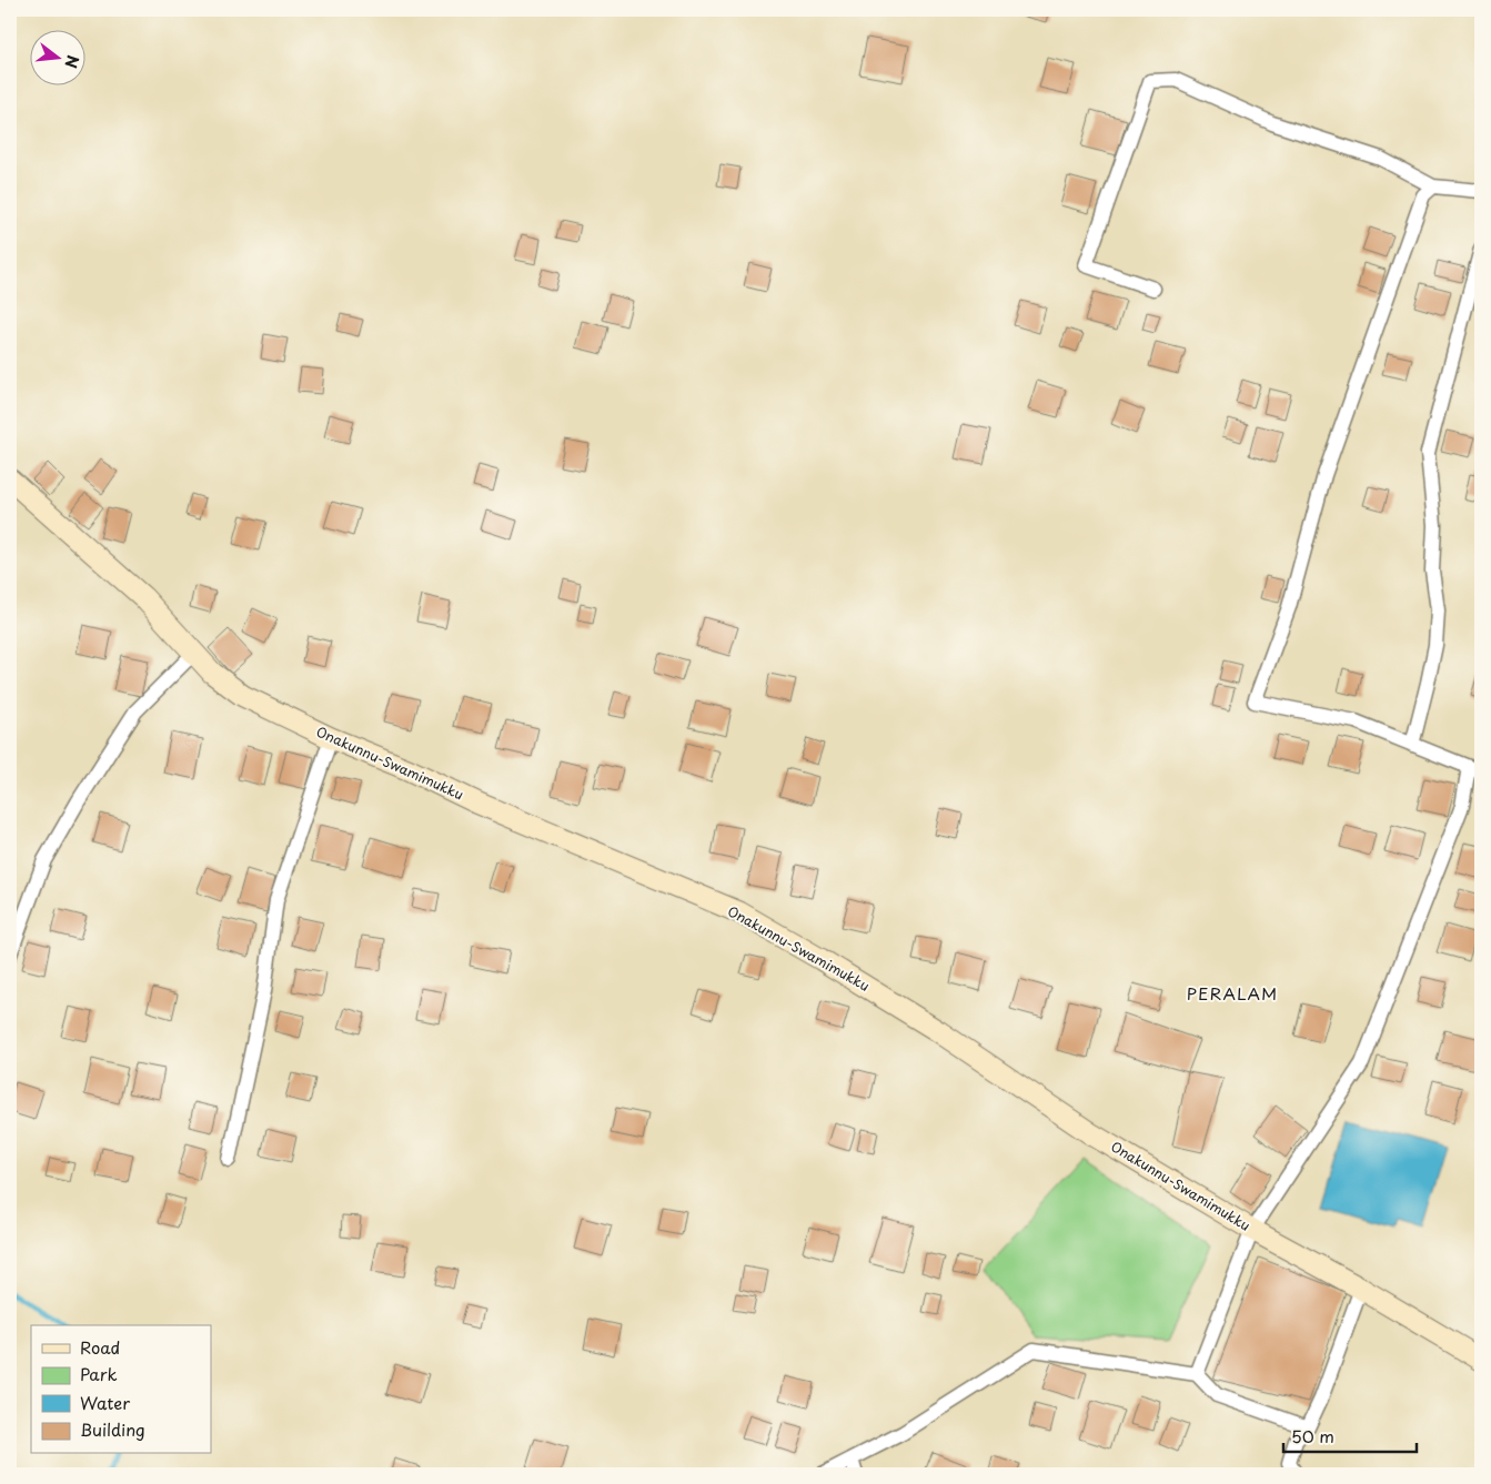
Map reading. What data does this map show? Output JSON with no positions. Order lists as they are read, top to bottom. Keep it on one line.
{"streets":{"street":["Onakunnu-Swamimukku"]},"districts":["PERALAM"],"legend":["Road","Park","Water","Building"],"scale_bar":"50 m","north":"right"}
